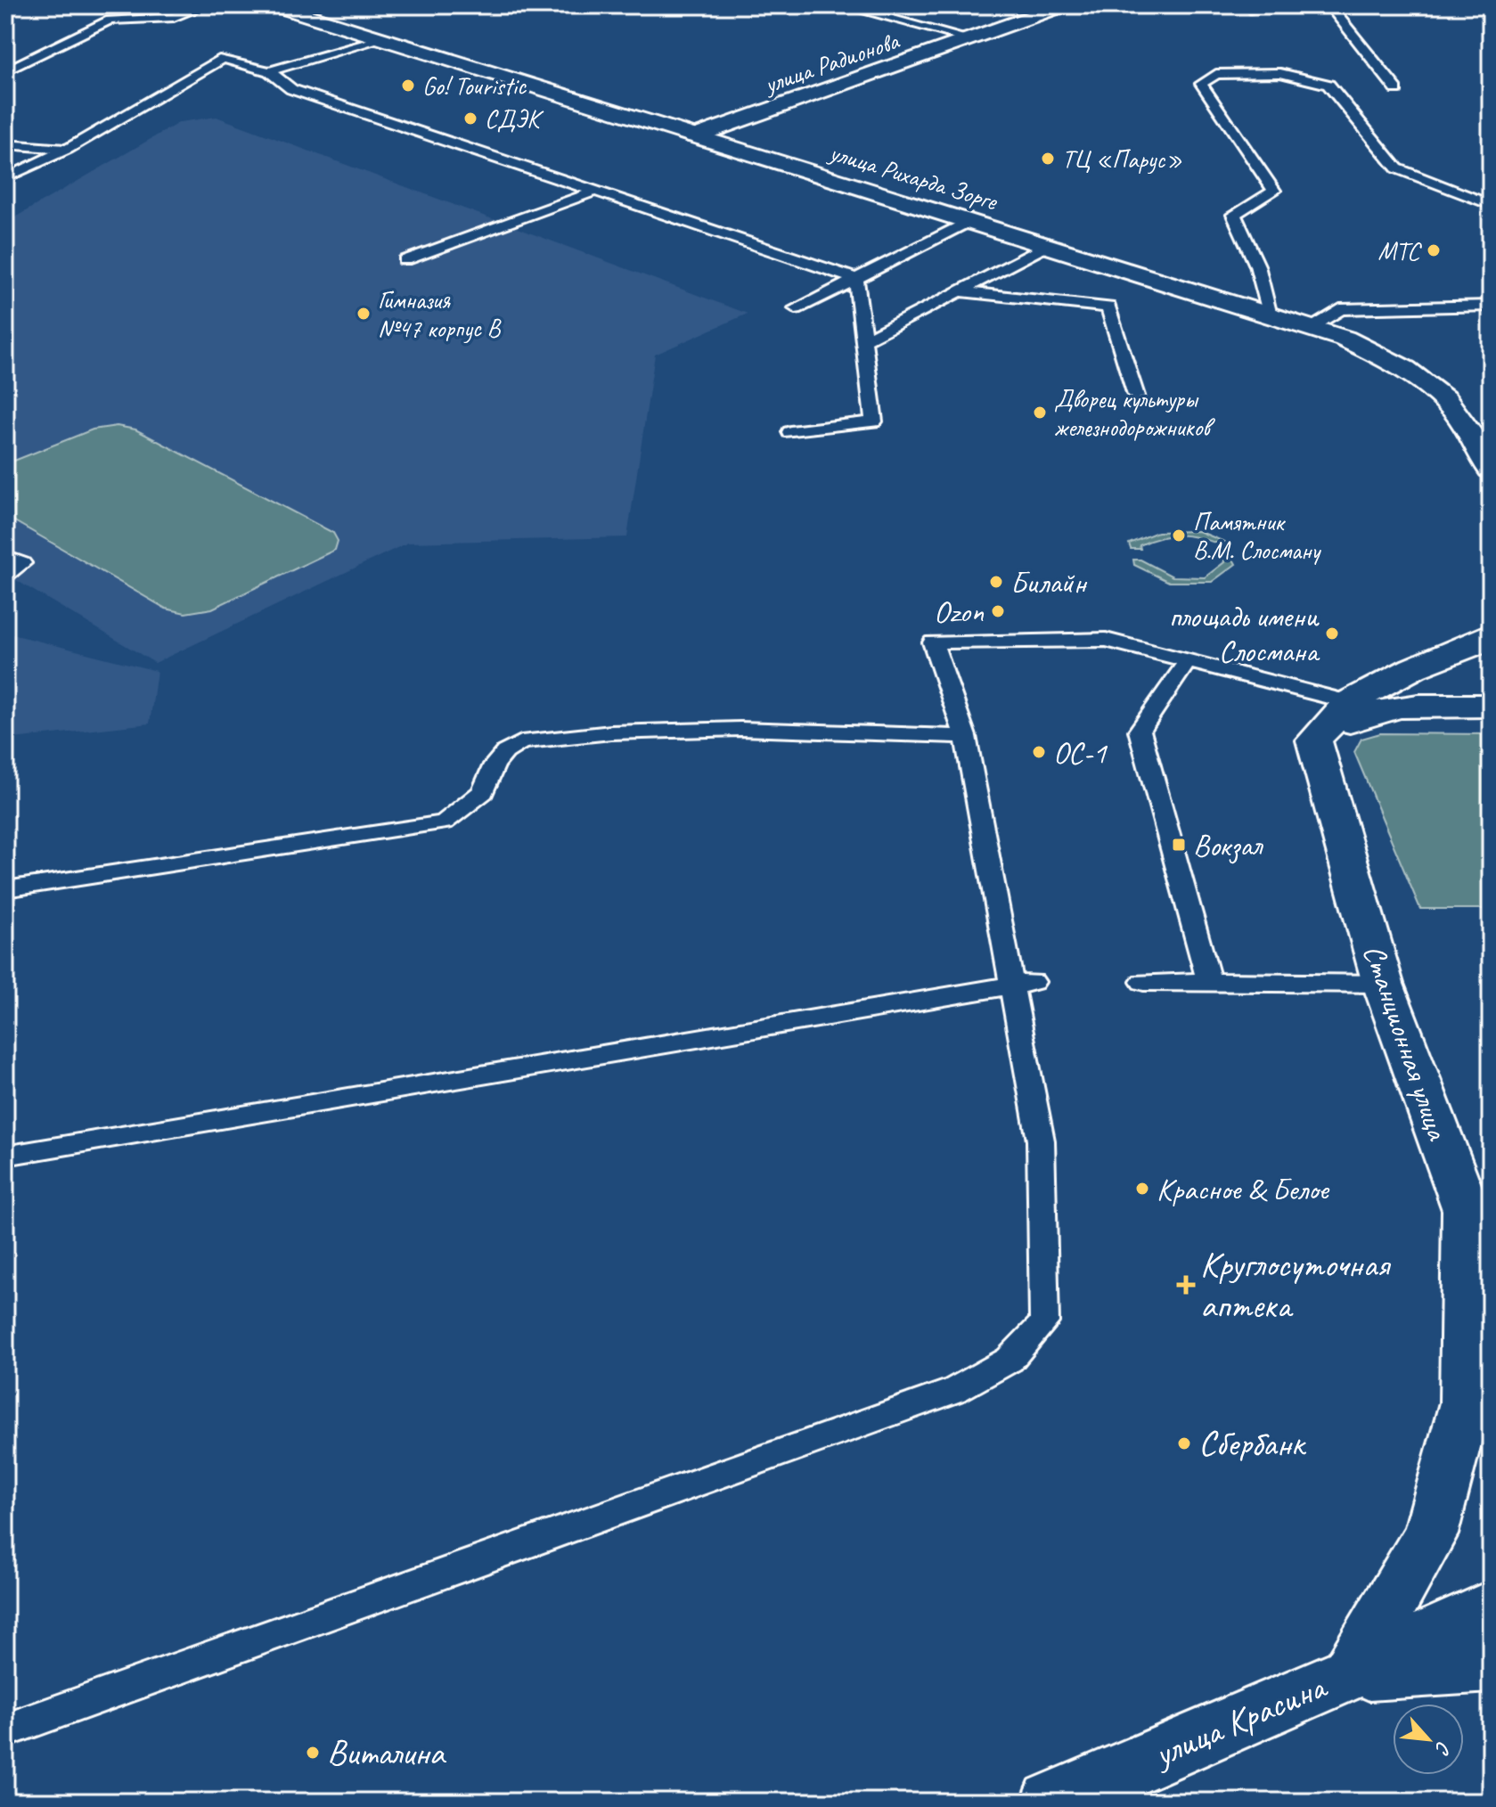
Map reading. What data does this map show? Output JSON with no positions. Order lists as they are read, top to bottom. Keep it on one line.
{"streets":{"main road":["улица Радионова","улица Рихарда Зорге","Станционная улица","улица Красина"]},"crossings":[["улица Радионова","улица Рихарда Зорге"]],"places":{"other":["Go! Touristic","СДЭК","ТЦ «Парус»","МТС","Гимназия №47 корпус В","Дворец культуры железнодорожников","Памятник В.М. Слосману","Билайн","Ozon","площадь имени Слосмана","ОС-1","Красное & Белое","Сбербанк","Виталина"],"transit":["Вокзал"],"health":["Круглосуточная аптека"]},"north":"bottom right"}
